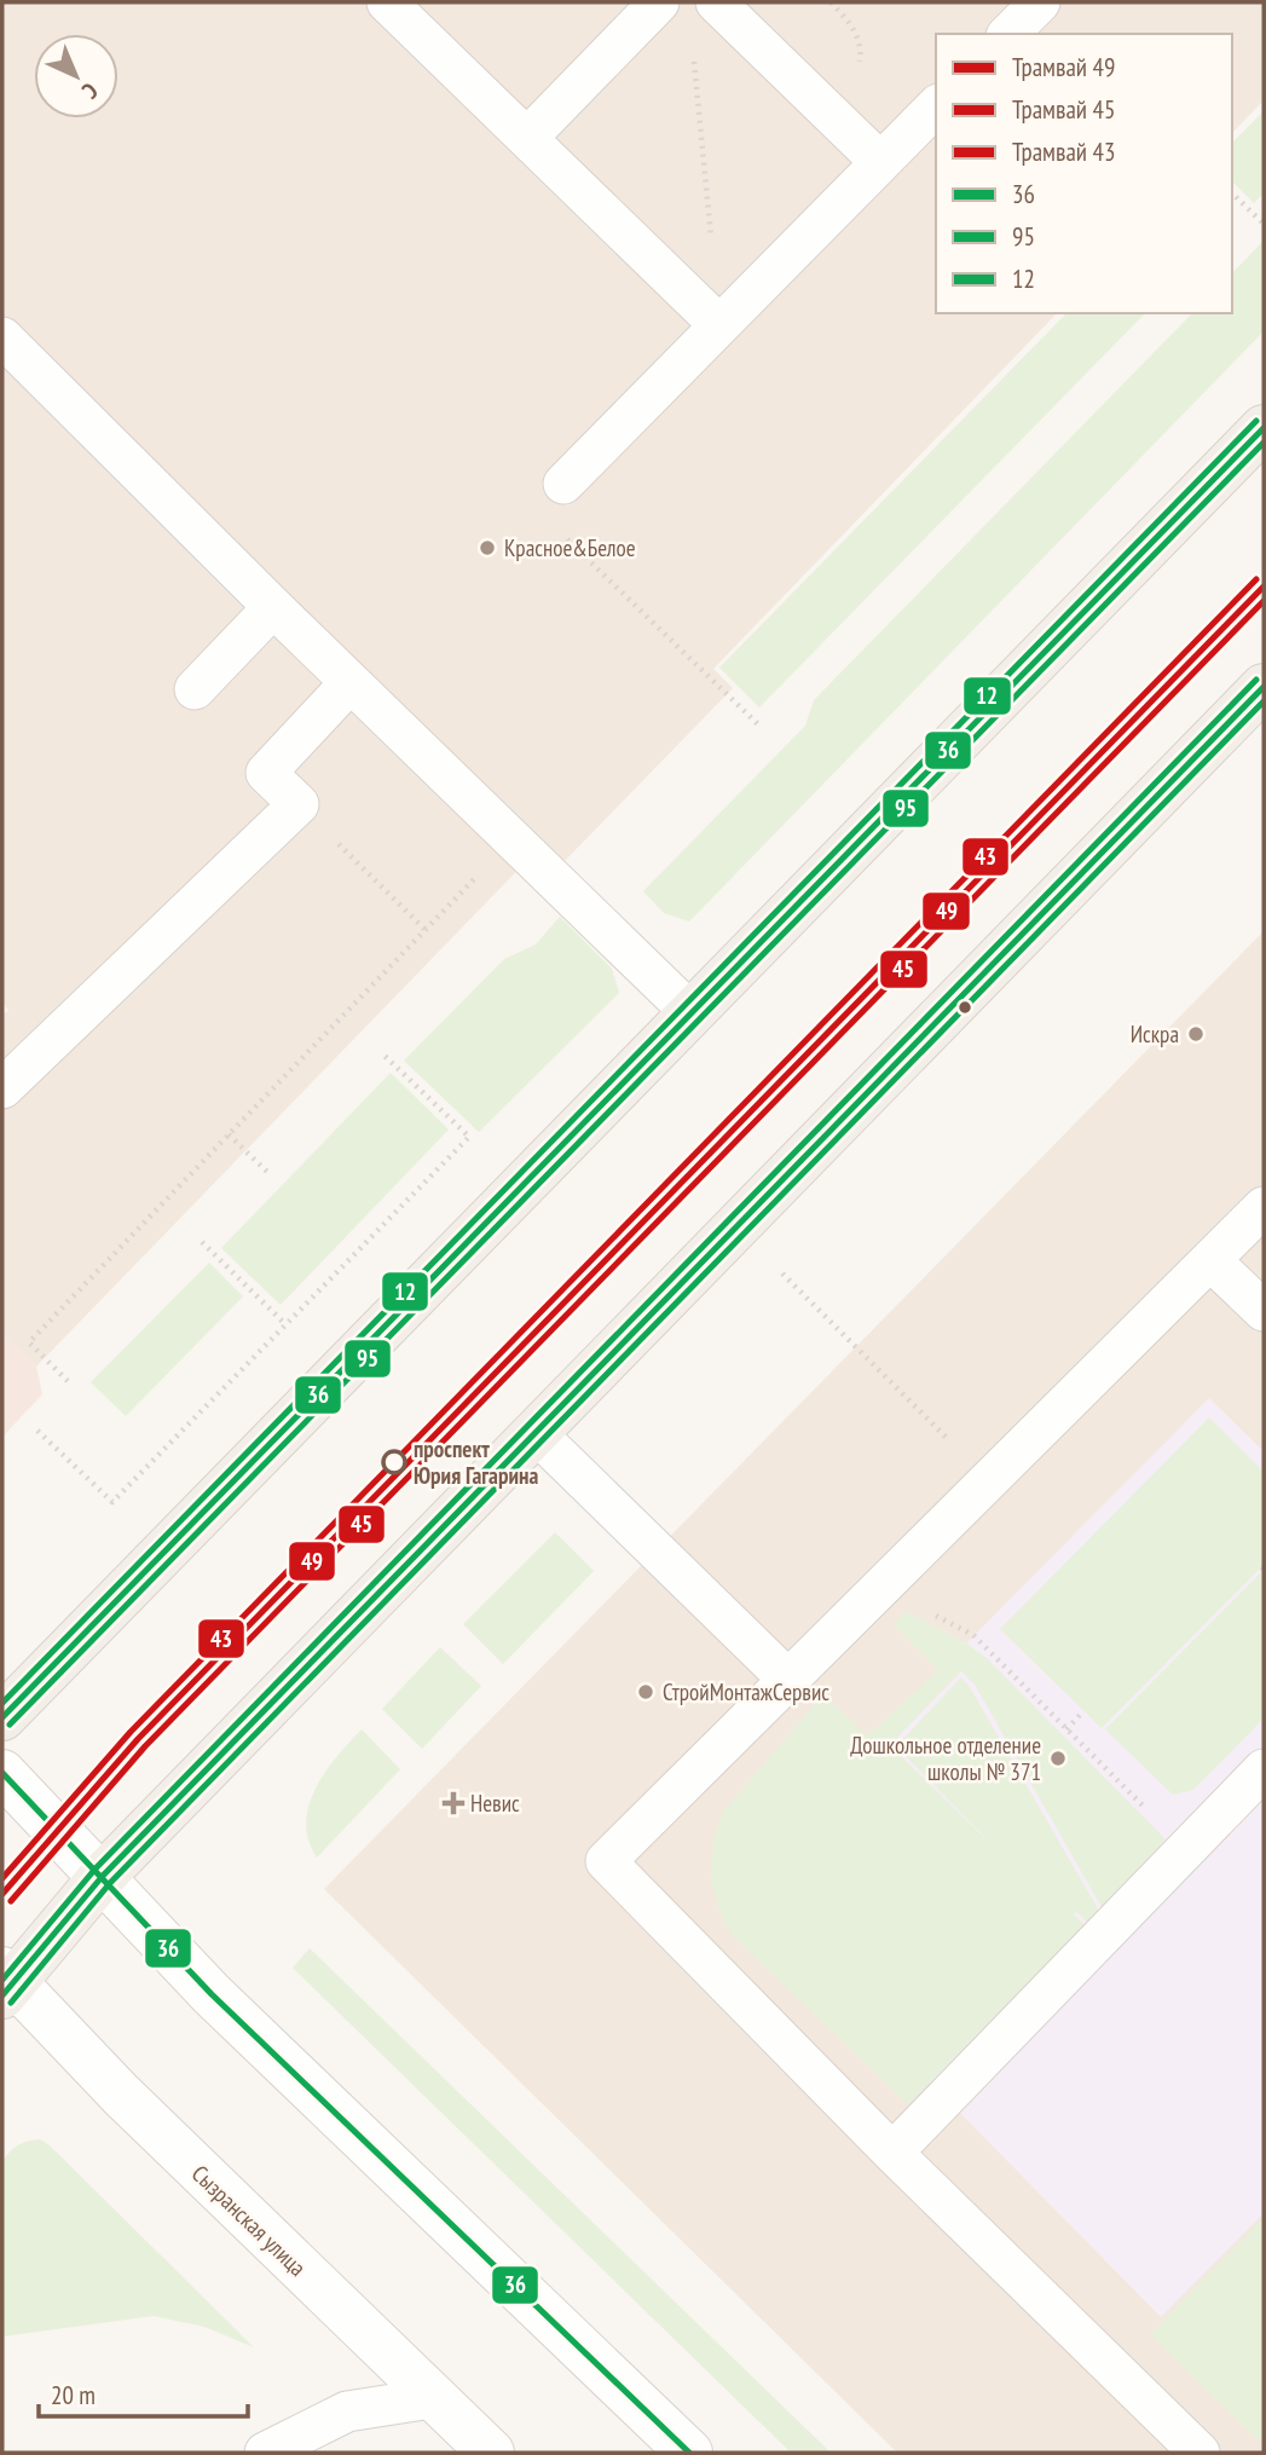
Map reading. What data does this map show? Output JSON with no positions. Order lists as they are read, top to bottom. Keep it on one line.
{"streets":{"street":["Сызранская улица"]},"places":{"other":["Красное&Белое","Искра","проспект Юрия Гагарина","СтройМонтажСервис","Дошкольное отделение школы № 371"],"health":["Невис"]},"lines":["transit line 12","transit line 36","transit line 95","tram line 43","tram line 49","tram line 45"],"legend":["Трамвай 49","Трамвай 45","Трамвай 43","36","95","12"],"scale_bar":"20 m","north":"bottom right"}
